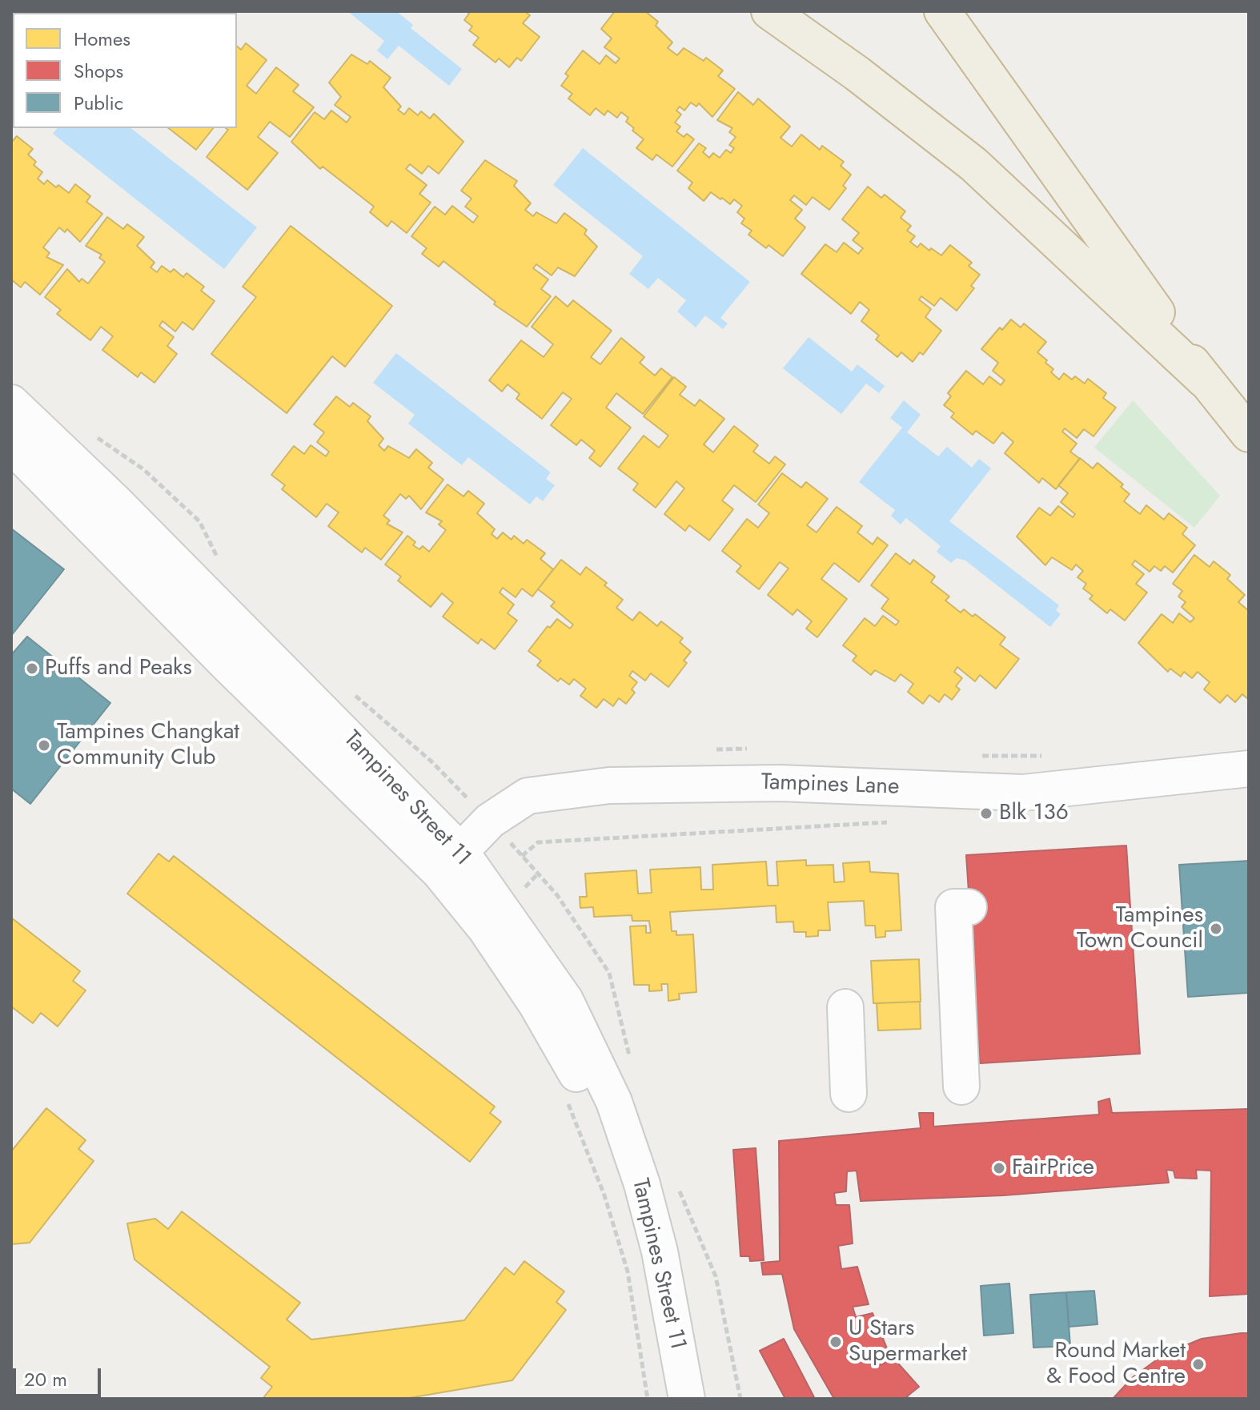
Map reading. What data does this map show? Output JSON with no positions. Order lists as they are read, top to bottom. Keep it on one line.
{"streets":{"street":["Tampines Lane","Tampines Street 11"]},"crossings":[["Tampines Lane","Tampines Street 11"]],"places":["Puffs and Peaks","Tampines Changkat Community Club","Blk 136","Tampines Town Council","FairPrice","U Stars Supermarket","Round Market & Food Centre"],"legend":["Homes","Shops","Public"],"scale_bar":"20 m"}
